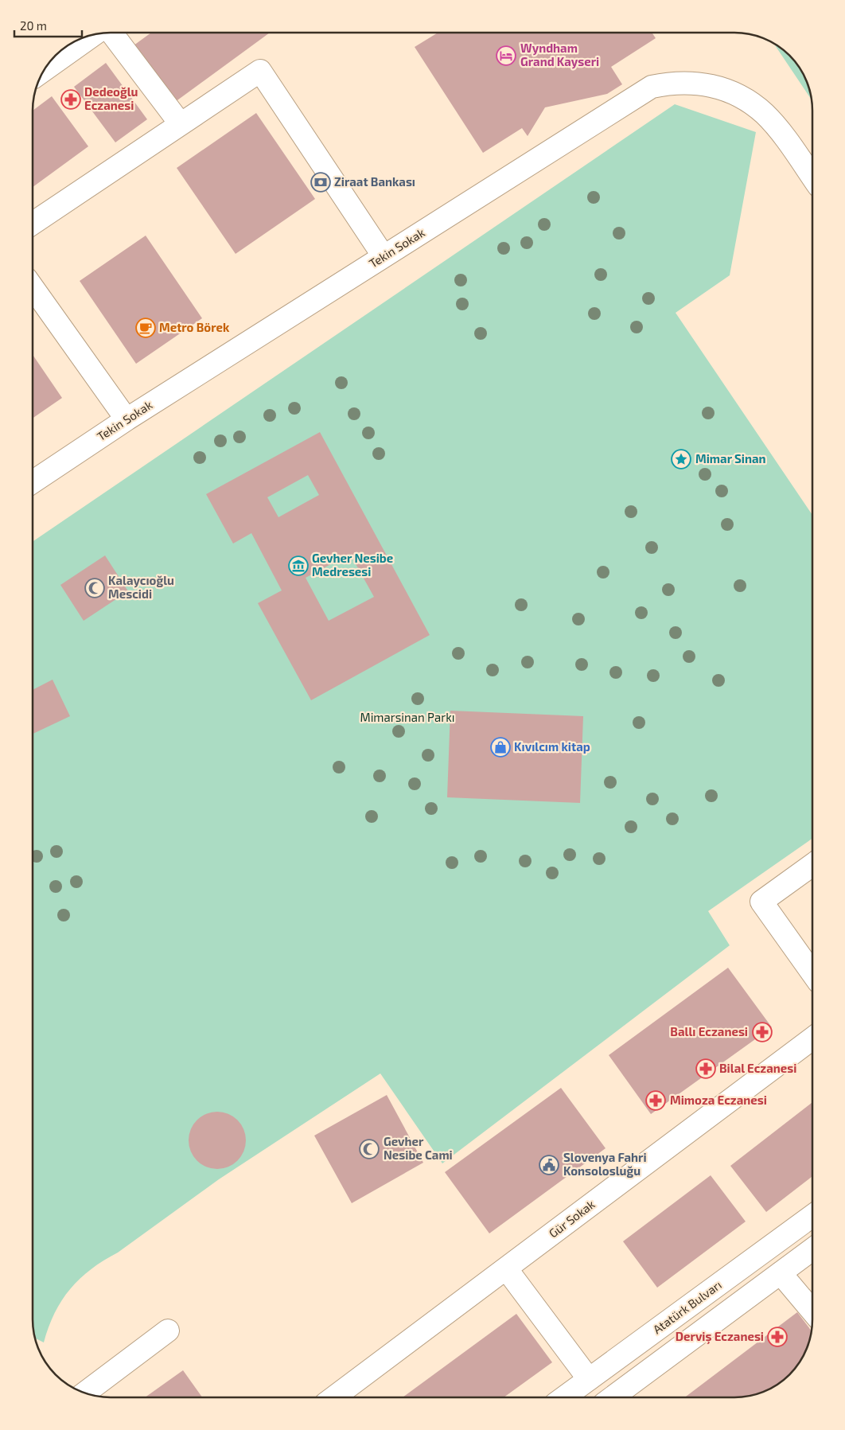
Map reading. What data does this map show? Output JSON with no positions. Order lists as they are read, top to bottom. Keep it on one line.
{"streets":{"street":["Tekin Sokak","Gür Sokak","Atatürk Bulvarı"]},"parks":["Mimarsinan Parkı"],"places":{"hotel":["Wyndham Grand Kayseri"],"pharmacy":["Dedeoğlu Eczanesi","Ballı Eczanesi","Bilal Eczanesi","Mimoza Eczanesi","Derviş Eczanesi"],"bank":["Ziraat Bankası"],"cafe":["Metro Börek"],"place":["Mimar Sinan"],"museum":["Gevher Nesibe Medresesi"],"mosque":["Kalaycıoğlu Mescidi","Gevher Nesibe Cami"],"shop":["Kıvılcım kitap"],"public building":["Slovenya Fahri Konsolosluğu"]},"scale_bar":"20 m"}
